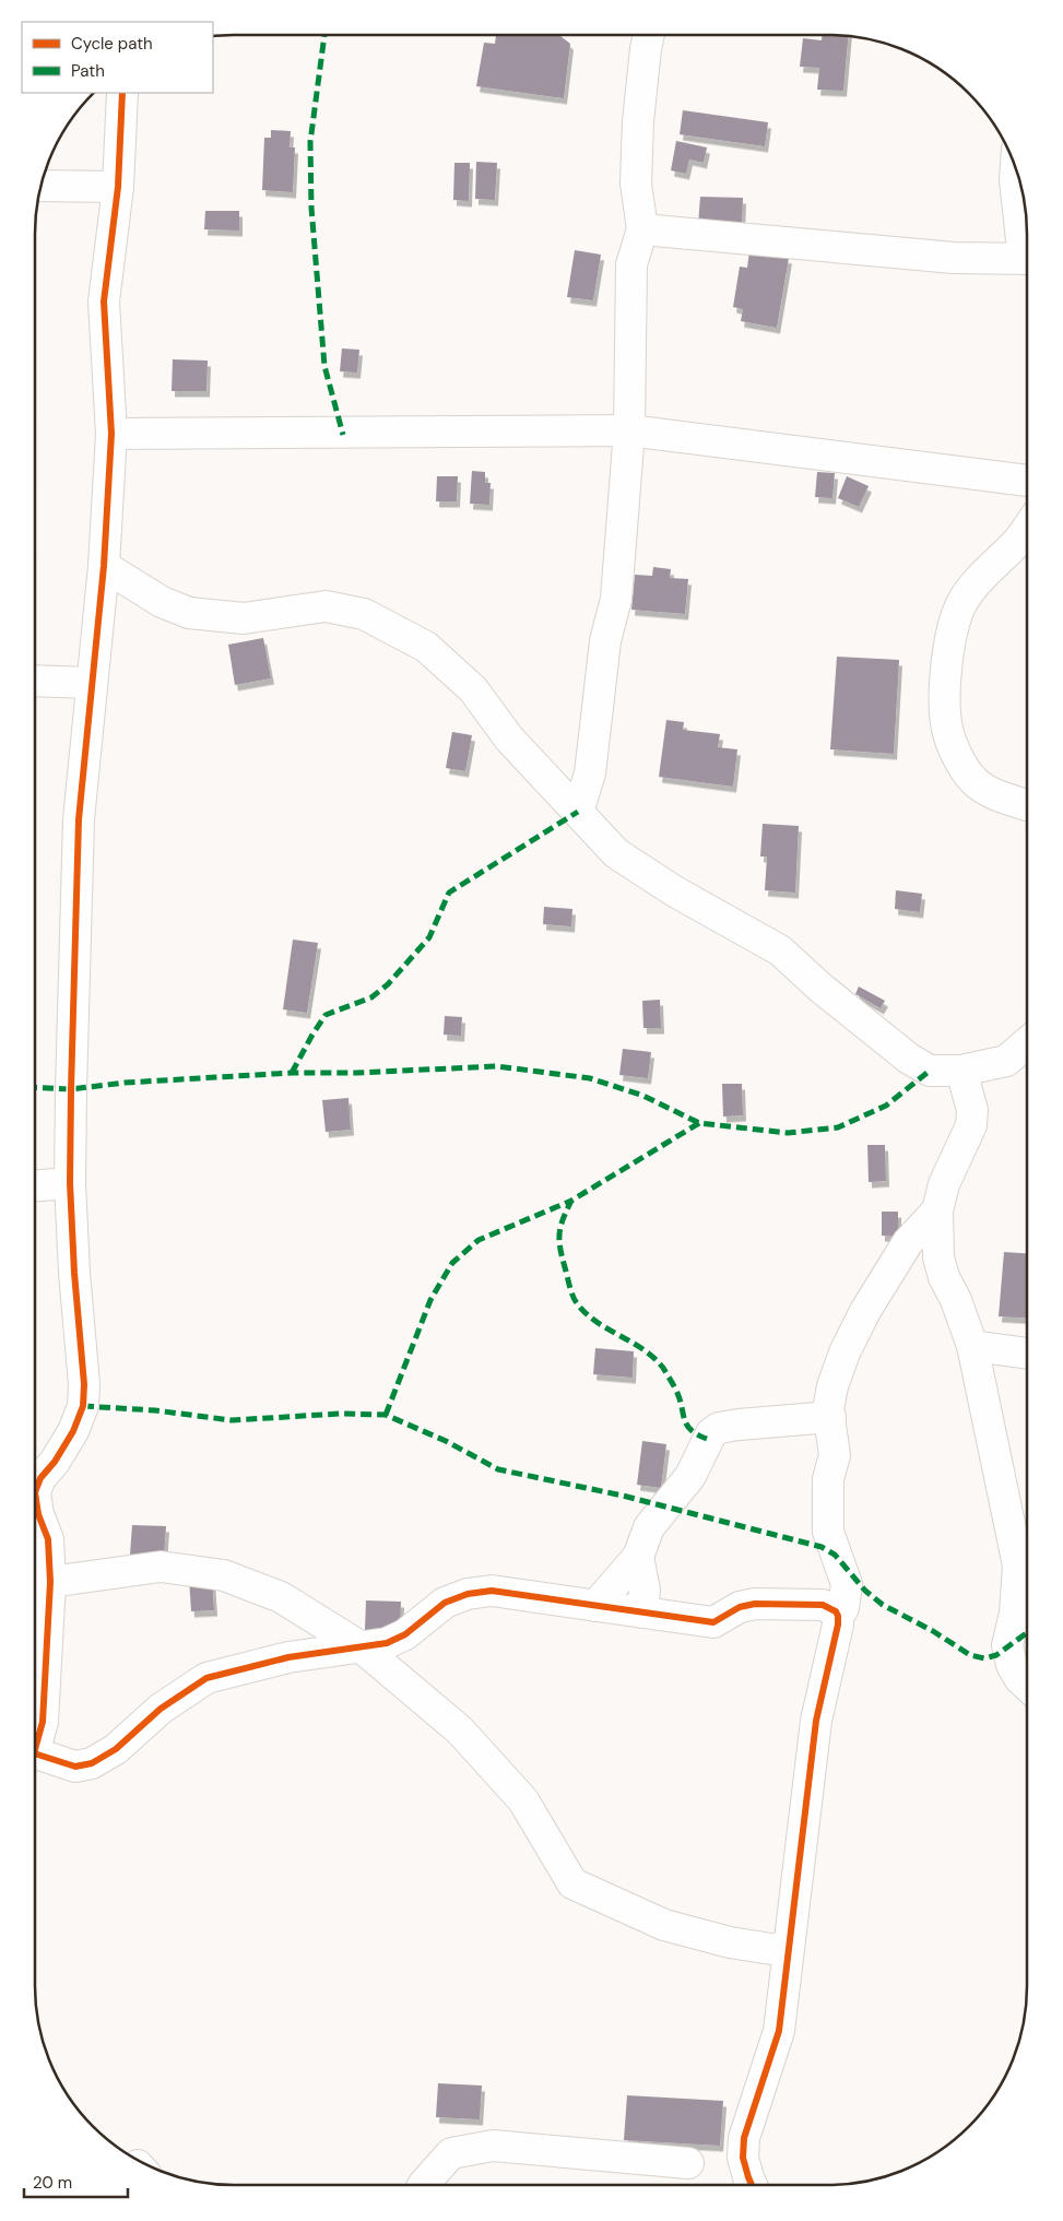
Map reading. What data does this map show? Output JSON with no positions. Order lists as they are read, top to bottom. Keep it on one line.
{"legend":["Cycle path","Path"],"scale_bar":"20 m"}
